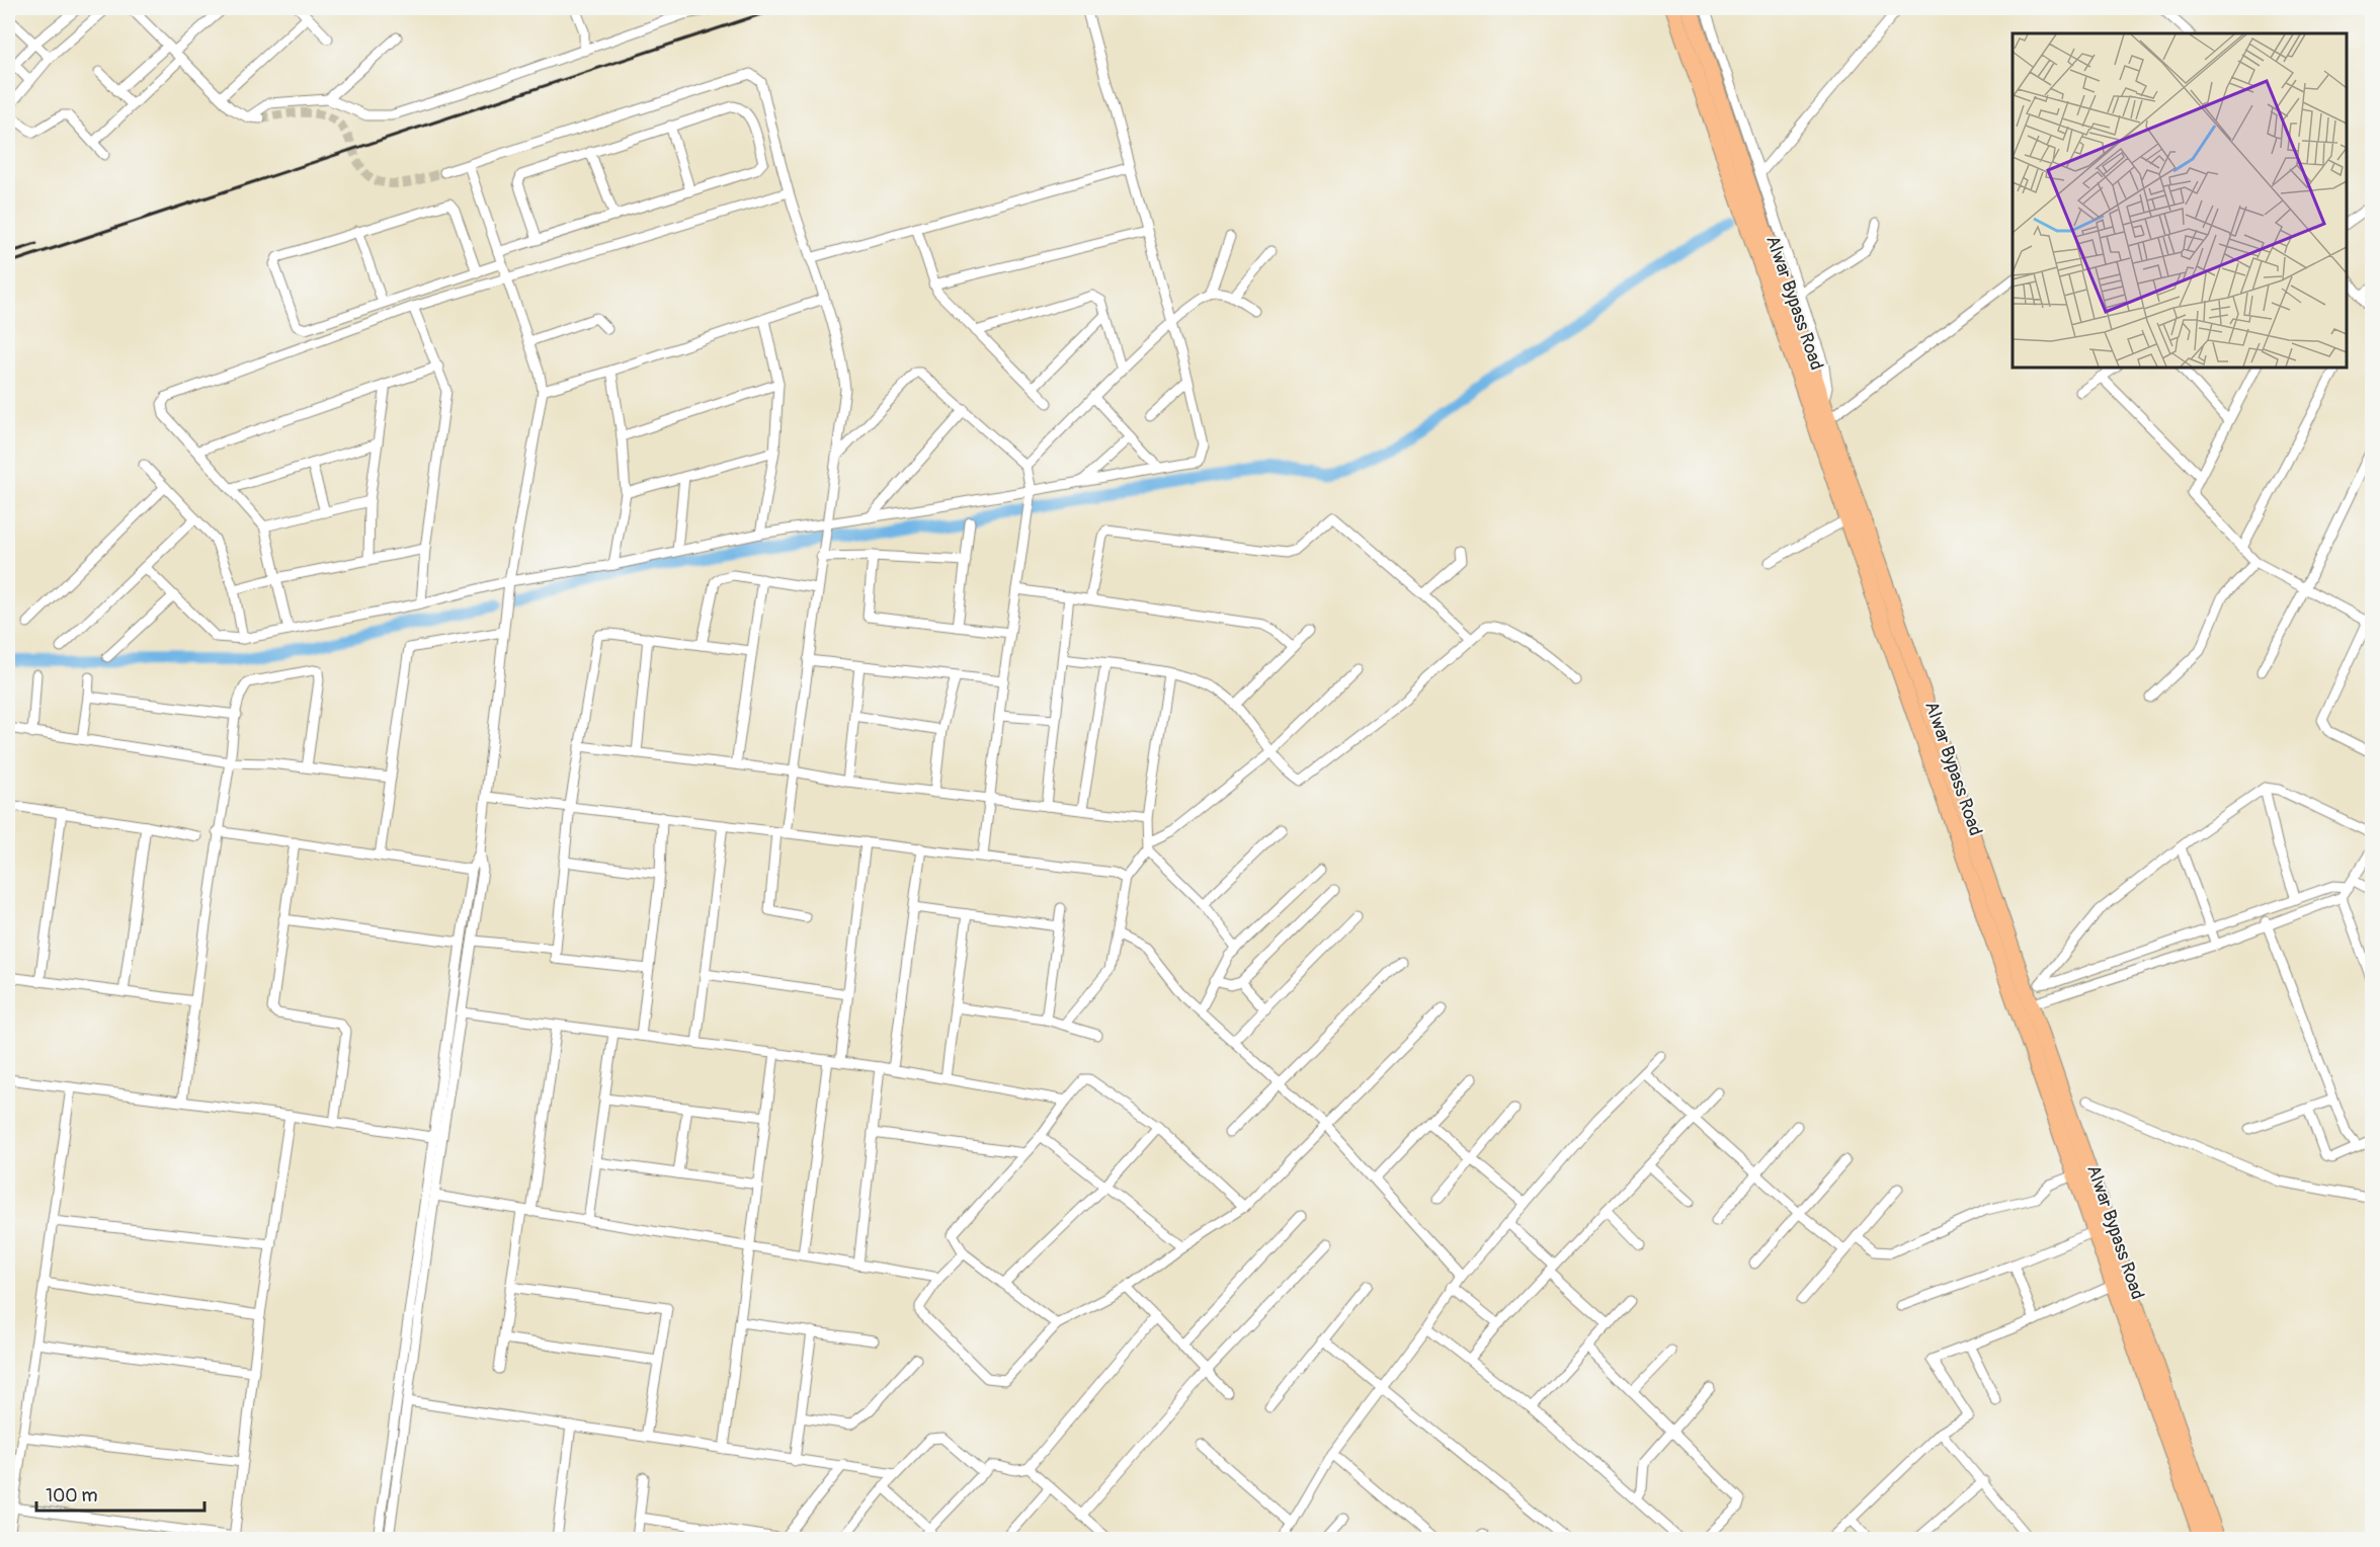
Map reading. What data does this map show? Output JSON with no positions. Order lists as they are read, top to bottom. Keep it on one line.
{"streets":{"main road":["Alwar Bypass Road"]},"scale_bar":"100 m"}
